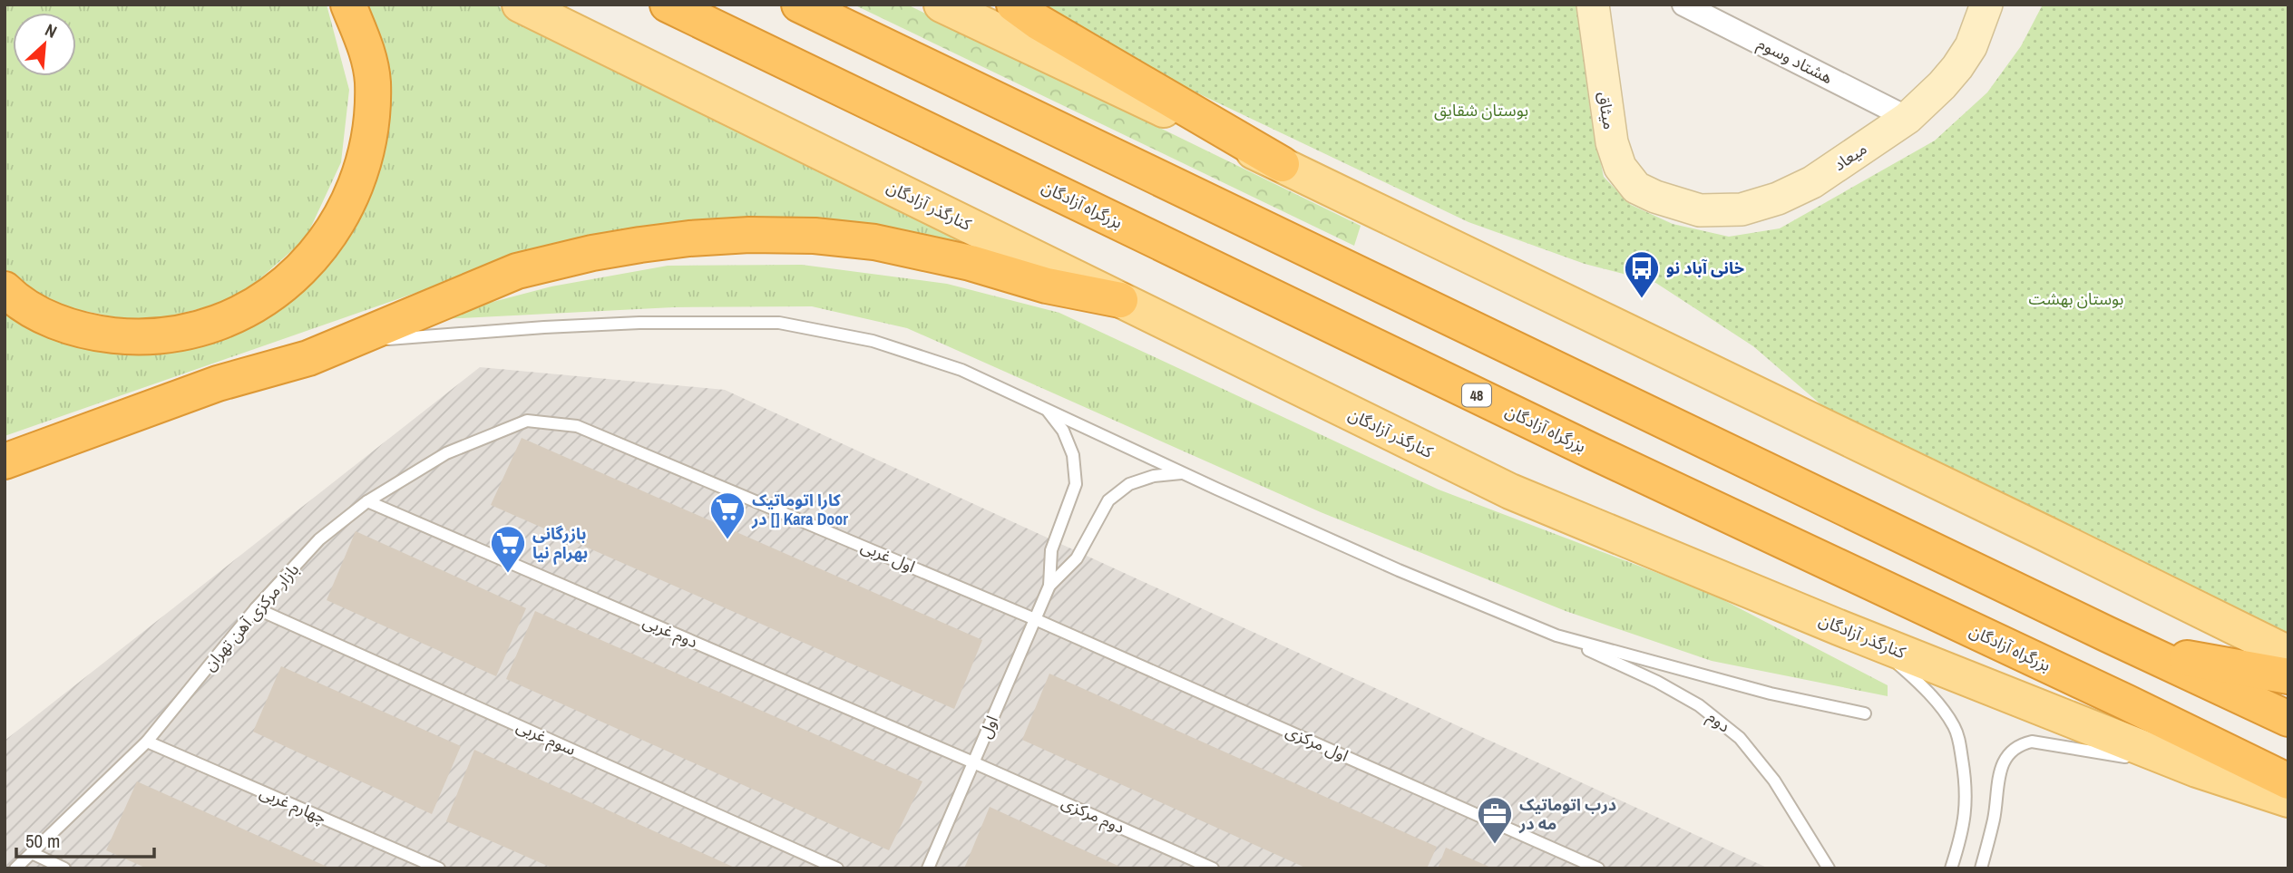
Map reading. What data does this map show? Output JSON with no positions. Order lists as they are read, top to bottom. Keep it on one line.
{"streets":{"highway":["بزرگراه آزادگان","48"],"main road":["کنارگذر آزادگان"],"street":["هشتاد وسوم","میثاق","میعاد"],"lane":["اول غربی","بازار مرکزی آهن تهران","دوم غربی","دوم","اول","سوم غربی","اول مرکزی","چهارم غربی","دوم مرکزی"]},"crossings":[["هشتاد وسوم","میعاد"],["میثاق","میعاد"],["اول غربی","بازار مرکزی آهن تهران"],["اول غربی","اول"],["اول غربی","اول مرکزی"],["بازار مرکزی آهن تهران","دوم غربی"],["بازار مرکزی آهن تهران","سوم غربی"],["بازار مرکزی آهن تهران","چهارم غربی"],["دوم غربی","اول"],["دوم غربی","دوم مرکزی"],["اول","اول مرکزی"],["اول","دوم مرکزی"]],"parks":["بوستان شقایق","بوستان بهشت"],"places":{"bus stop":["خانی آباد نو"],"supermarket":["کارا اتوماتیک در [] Kara Door","بازرگانی بهرام نیا"],"office":["درب اتوماتیک مه در"]},"scale_bar":"50 m","north":"top right"}
